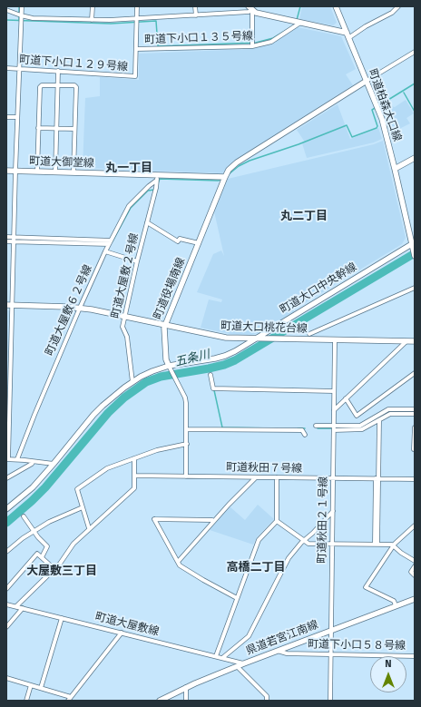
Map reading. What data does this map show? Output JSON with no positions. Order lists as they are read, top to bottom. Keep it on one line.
{"streets":{"street":["町道下小口１３５号線","町道下小口１２９号線","町道柏森大口線","町道大御堂線","町道大屋敷２号線","町道役場南線","町道大口中央幹線","町道大屋敷６２号線","町道大口桃花台線","町道秋田７号線","町道秋田２１号線","町道大屋敷線","県道若宮江南線","町道下小口５８号線"]},"crossings":[["町道下小口１３５号線","町道下小口１２９号線"],["町道柏森大口線","町道役場南線"],["町道柏森大口線","町道大口中央幹線"],["町道大御堂線","町道大屋敷２号線"],["町道大御堂線","町道役場南線"],["町道大御堂線","町道大屋敷６２号線"],["町道大屋敷２号線","町道大屋敷６２号線"],["町道大屋敷２号線","町道大口桃花台線"],["町道役場南線","町道大口中央幹線"],["町道役場南線","町道大口桃花台線"],["町道大口中央幹線","町道大口桃花台線"],["町道大屋敷６２号線","町道大口桃花台線"],["町道大口桃花台線","町道秋田２１号線"],["町道秋田７号線","町道秋田２１号線"],["町道秋田２１号線","県道若宮江南線"],["町道秋田２１号線","町道下小口５８号線"],["町道大屋敷線","県道若宮江南線"],["県道若宮江南線","町道下小口５８号線"]],"districts":["丸一丁目","丸二丁目","高橋二丁目","大屋敷三丁目"],"water":["五条川"],"north":"top"}
